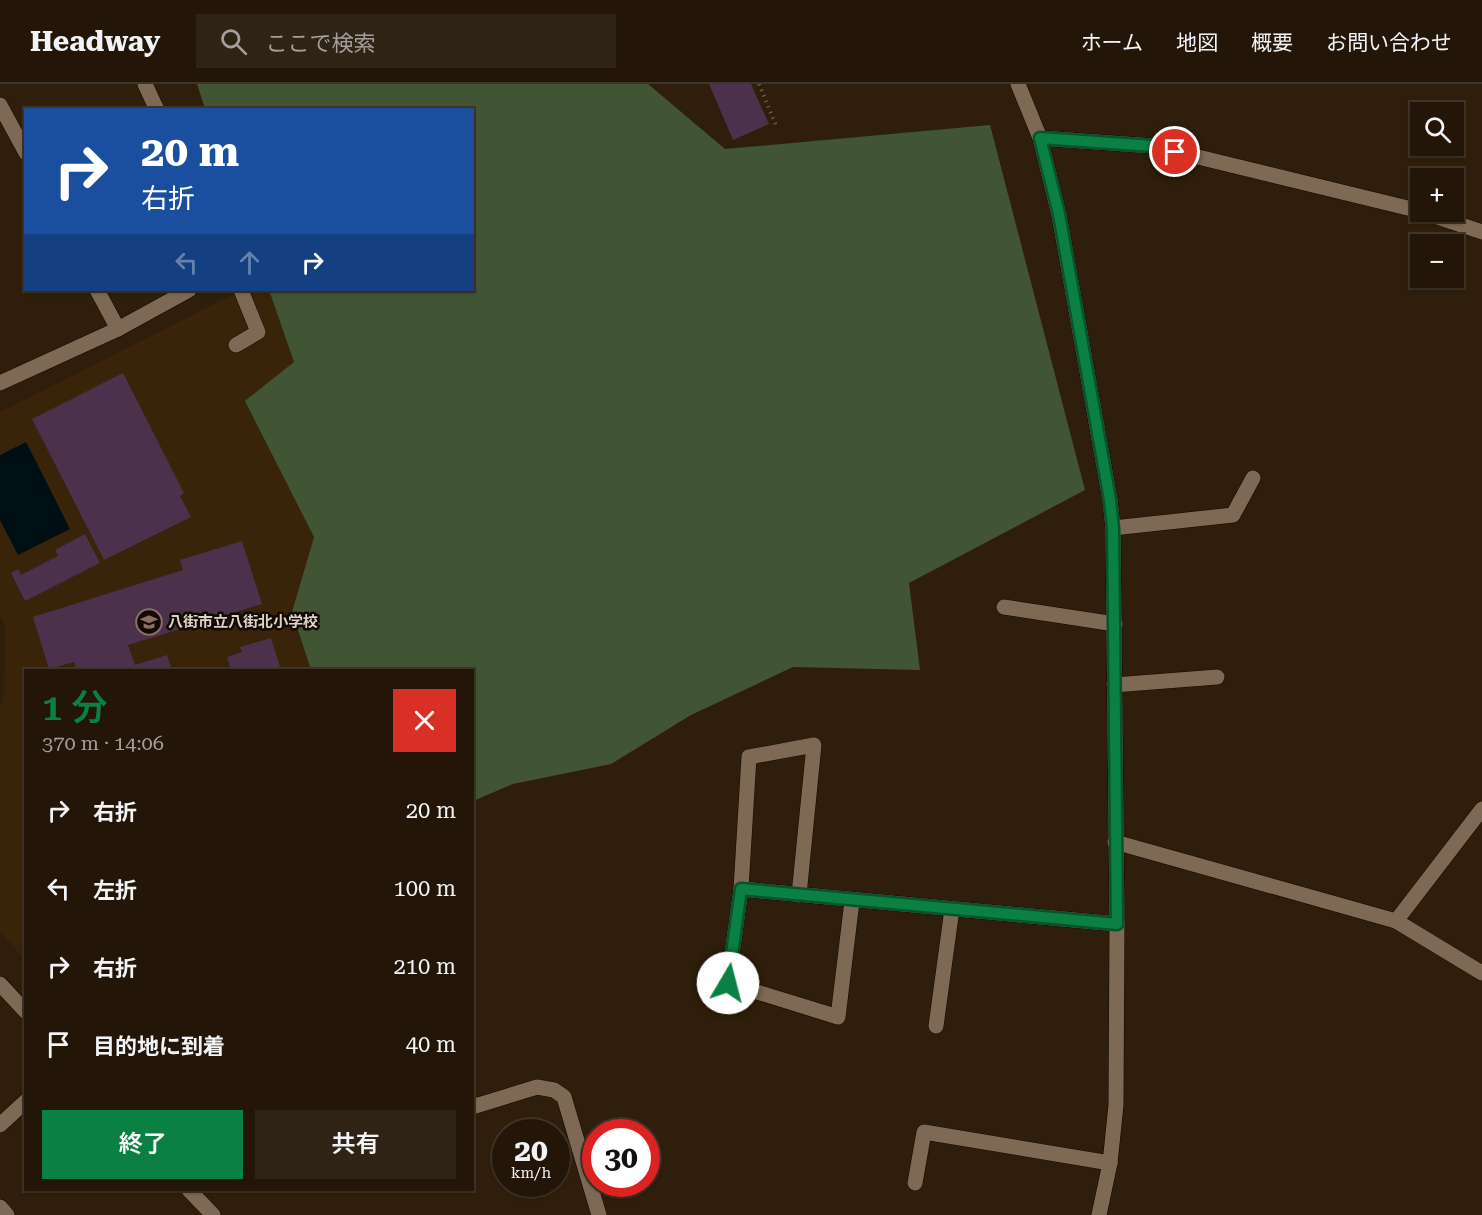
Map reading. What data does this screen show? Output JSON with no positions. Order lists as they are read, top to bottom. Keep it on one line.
{"places":{"school or university":["八街市立八街北小学校"]},"page":{"header":"Headway","search":"ここで検索","nav":["ホーム","地図","概要","お問い合わせ"],"map_buttons":["+","−"],"turn":["20 m","右折"],"heading":["1 分","370 m · 14:06"],"list":[{"name":"右折","value":"20 m"},{"name":"左折","value":"100 m"},{"name":"右折","value":"210 m"},{"name":"目的地に到着","value":"40 m"}],"buttons":["終了","共有"],"speed":"20 km/h","limit":"30"}}
